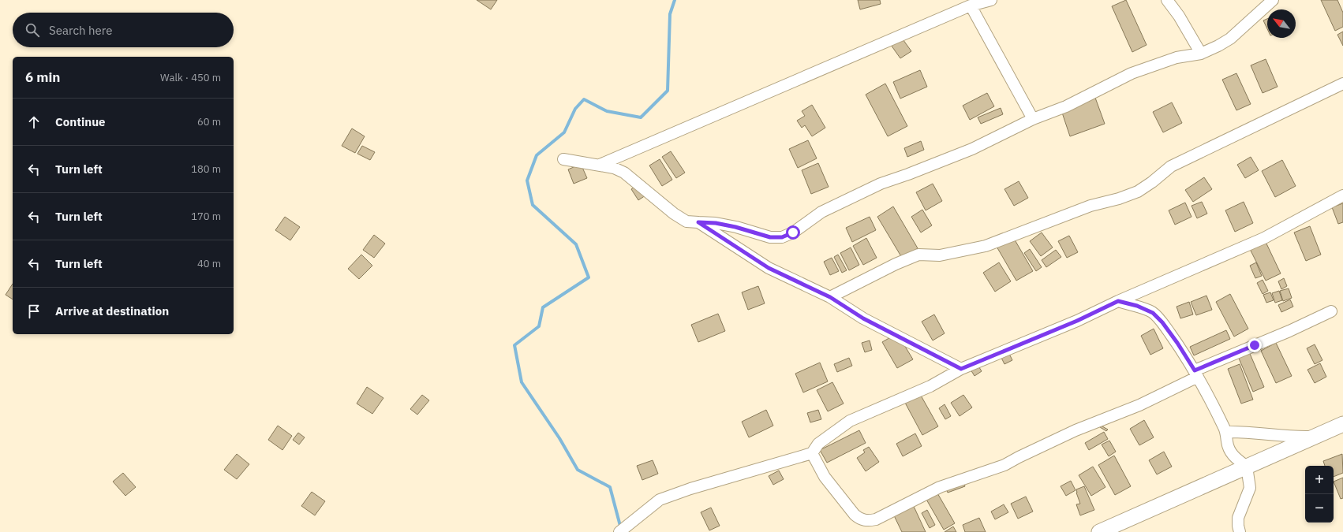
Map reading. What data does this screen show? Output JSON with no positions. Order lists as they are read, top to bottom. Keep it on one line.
{"north":"top left","page":{"search":"Search here","heading":["6 min","Walk · 450 m"],"list":[["Continue","60 m"],["Turn left","180 m"],["Turn left","170 m"],["Turn left","40 m"],"Arrive at destination"],"map_buttons":["+","−"]}}
